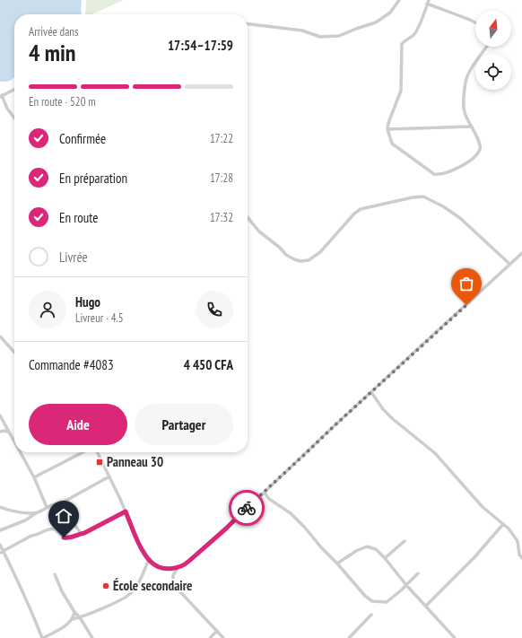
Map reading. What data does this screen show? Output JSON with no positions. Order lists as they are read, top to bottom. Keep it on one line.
{"places":{"transit":["Panneau 30"],"other":["École secondaire"]},"north":"top","page":{"heading":["4 min","Arrivée dans","17:54–17:59"],"panel":["Hugo","Livreur · 4.5","Commande #4083","4 450 CFA"],"bar":"En route · 520 m","list":[["Confirmée","17:22"],["En préparation","17:28"],["En route","17:32"],"Livrée"],"buttons":["Aide","Partager"]}}
